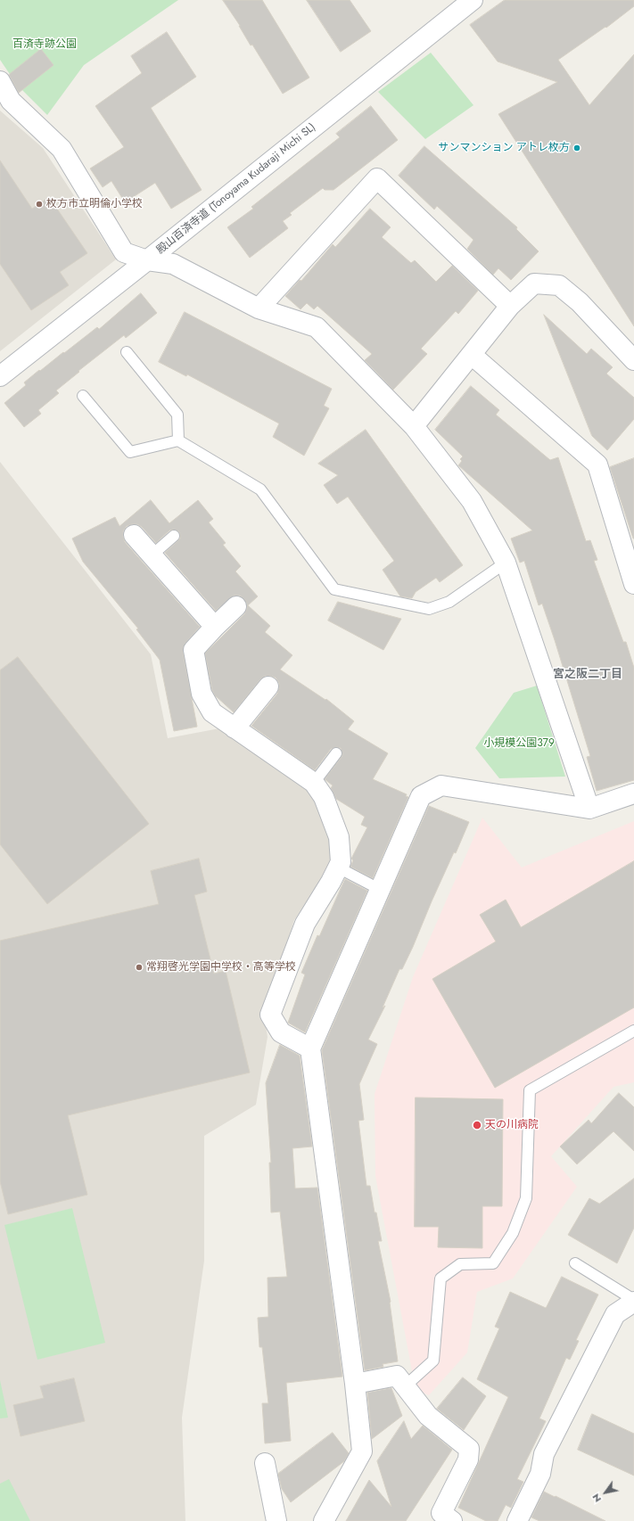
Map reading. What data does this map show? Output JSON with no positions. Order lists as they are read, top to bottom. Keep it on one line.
{"streets":{"street":["殿山百済寺道 (Tonoyama Kudaraji Michi SL)"]},"districts":["宮之阪二丁目"],"parks":["百済寺跡公園","小規模公園379"],"places":["サンマンション アトレ枚方","枚方市立明倫小学校","常翔啓光学園中学校・高等学校","天の川病院"],"north":"bottom left"}
